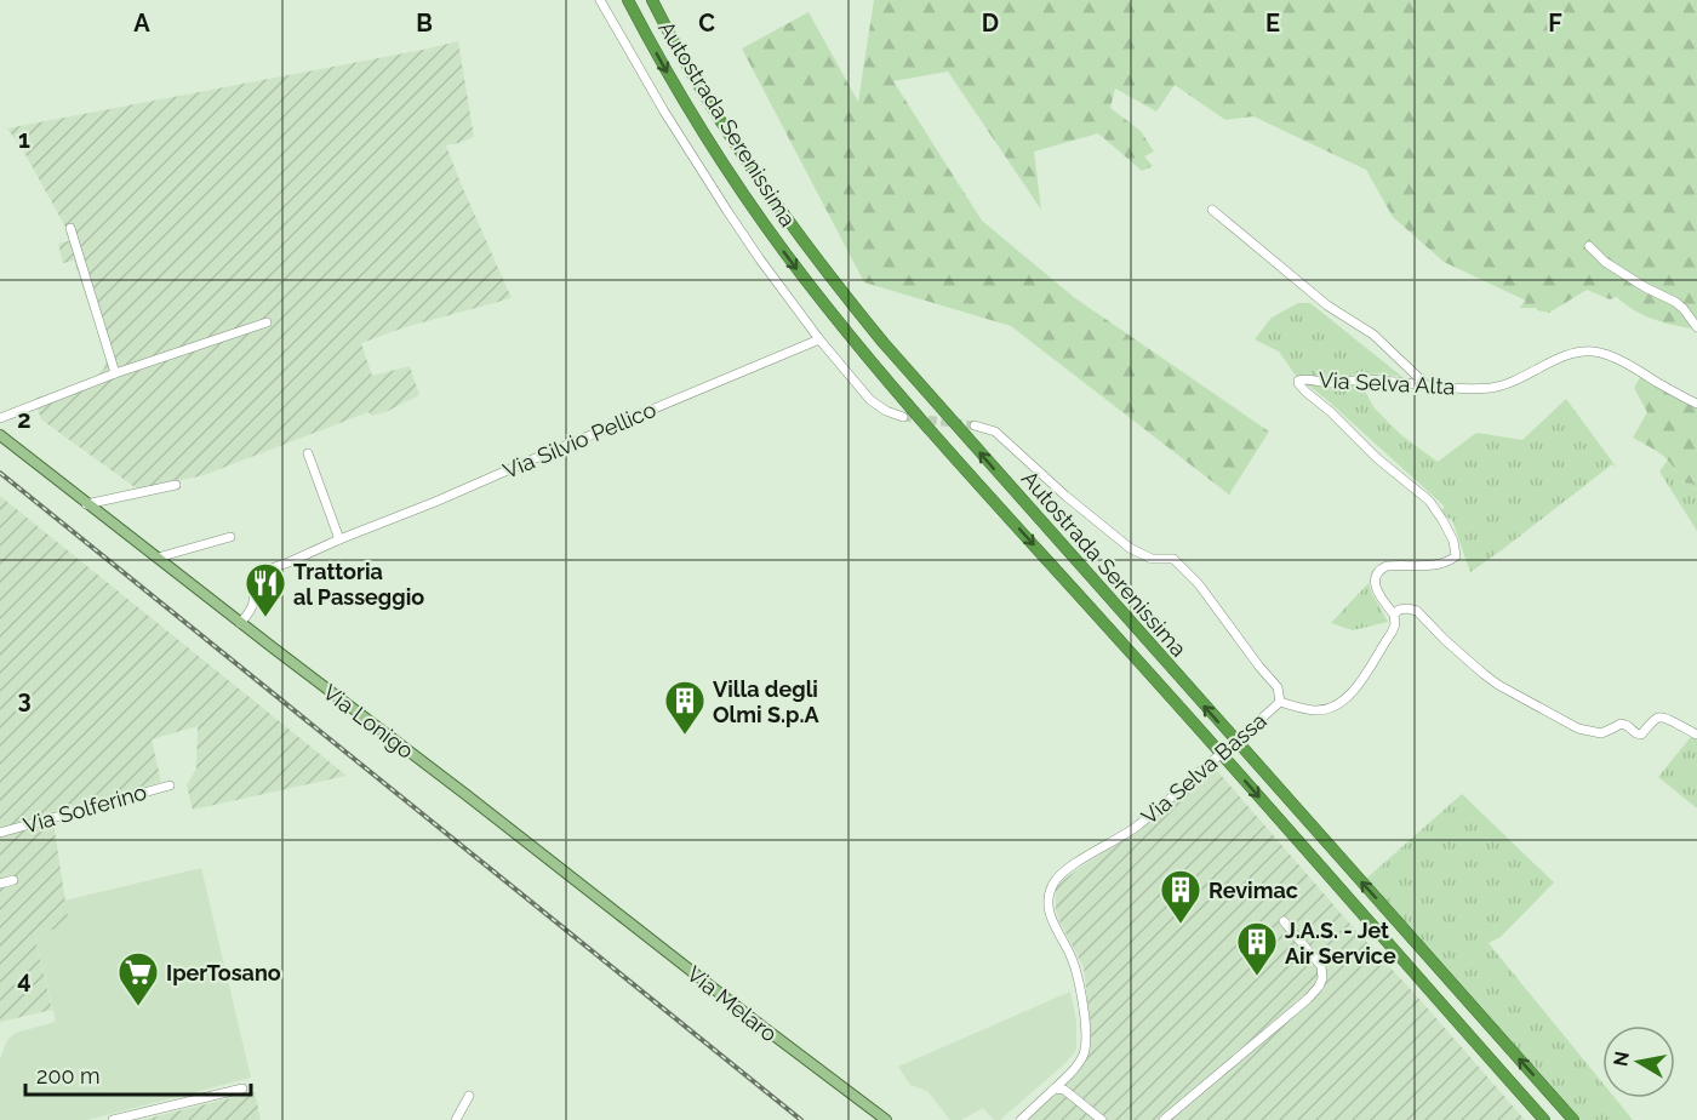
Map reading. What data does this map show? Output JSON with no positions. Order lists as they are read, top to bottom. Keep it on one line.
{"streets":{"highway":["Autostrada Serenissima"],"main road":["Via Lonigo","Via Melaro"],"street":["Via Selva Alta","Via Silvio Pellico","Via Selva Bassa","Via Solferino"]},"crossings":[["Via Selva Alta","Via Selva Bassa"],["Via Silvio Pellico","Via Lonigo"],["Via Lonigo","Via Melaro"]],"places":{"restaurant":["Trattoria al Passeggio"],"building":["Villa degli Olmi S.p.A","Revimac","J.A.S. - Jet Air Service"],"supermarket":["IperTosano"]},"scale_bar":"200 m","north":"left","grid":{"columns":["A","B","C","D","E","F"],"rows":["1","2","3","4"]}}
